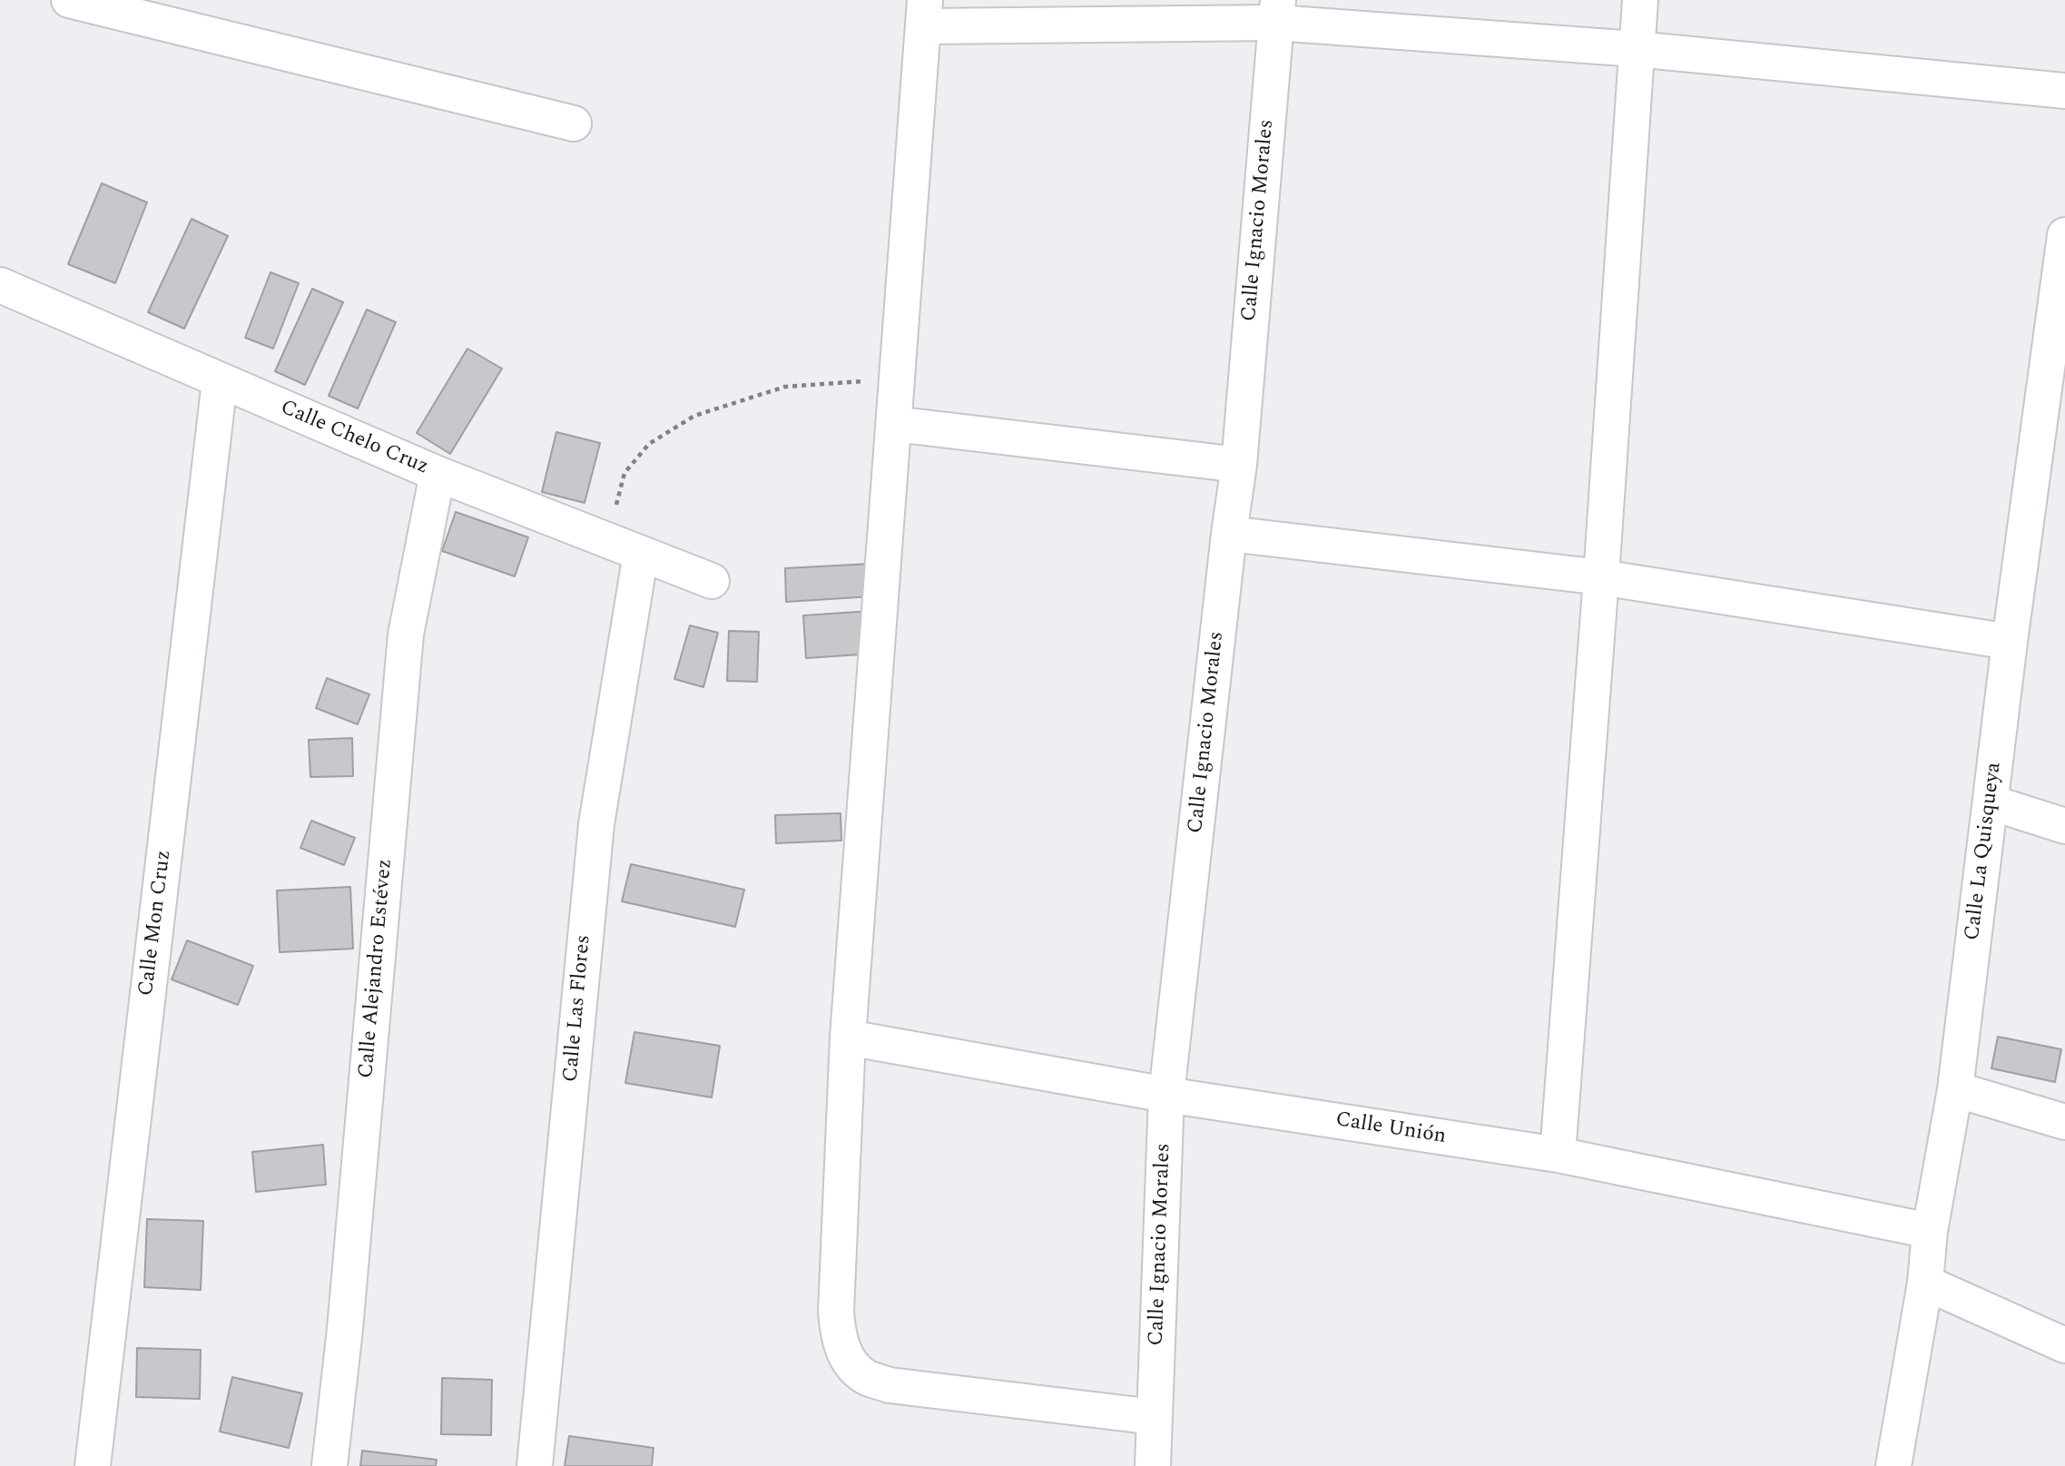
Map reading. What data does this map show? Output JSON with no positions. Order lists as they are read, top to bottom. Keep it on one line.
{"streets":{"street":["Calle Ignacio Morales","Calle Chelo Cruz","Calle La Quisqueya","Calle Mon Cruz","Calle Alejandro Estévez","Calle Las Flores","Calle Unión"]},"crossings":[["Calle Ignacio Morales","Calle Unión"],["Calle Chelo Cruz","Calle Mon Cruz"],["Calle Chelo Cruz","Calle Alejandro Estévez"],["Calle Chelo Cruz","Calle Las Flores"],["Calle La Quisqueya","Calle Unión"]]}
